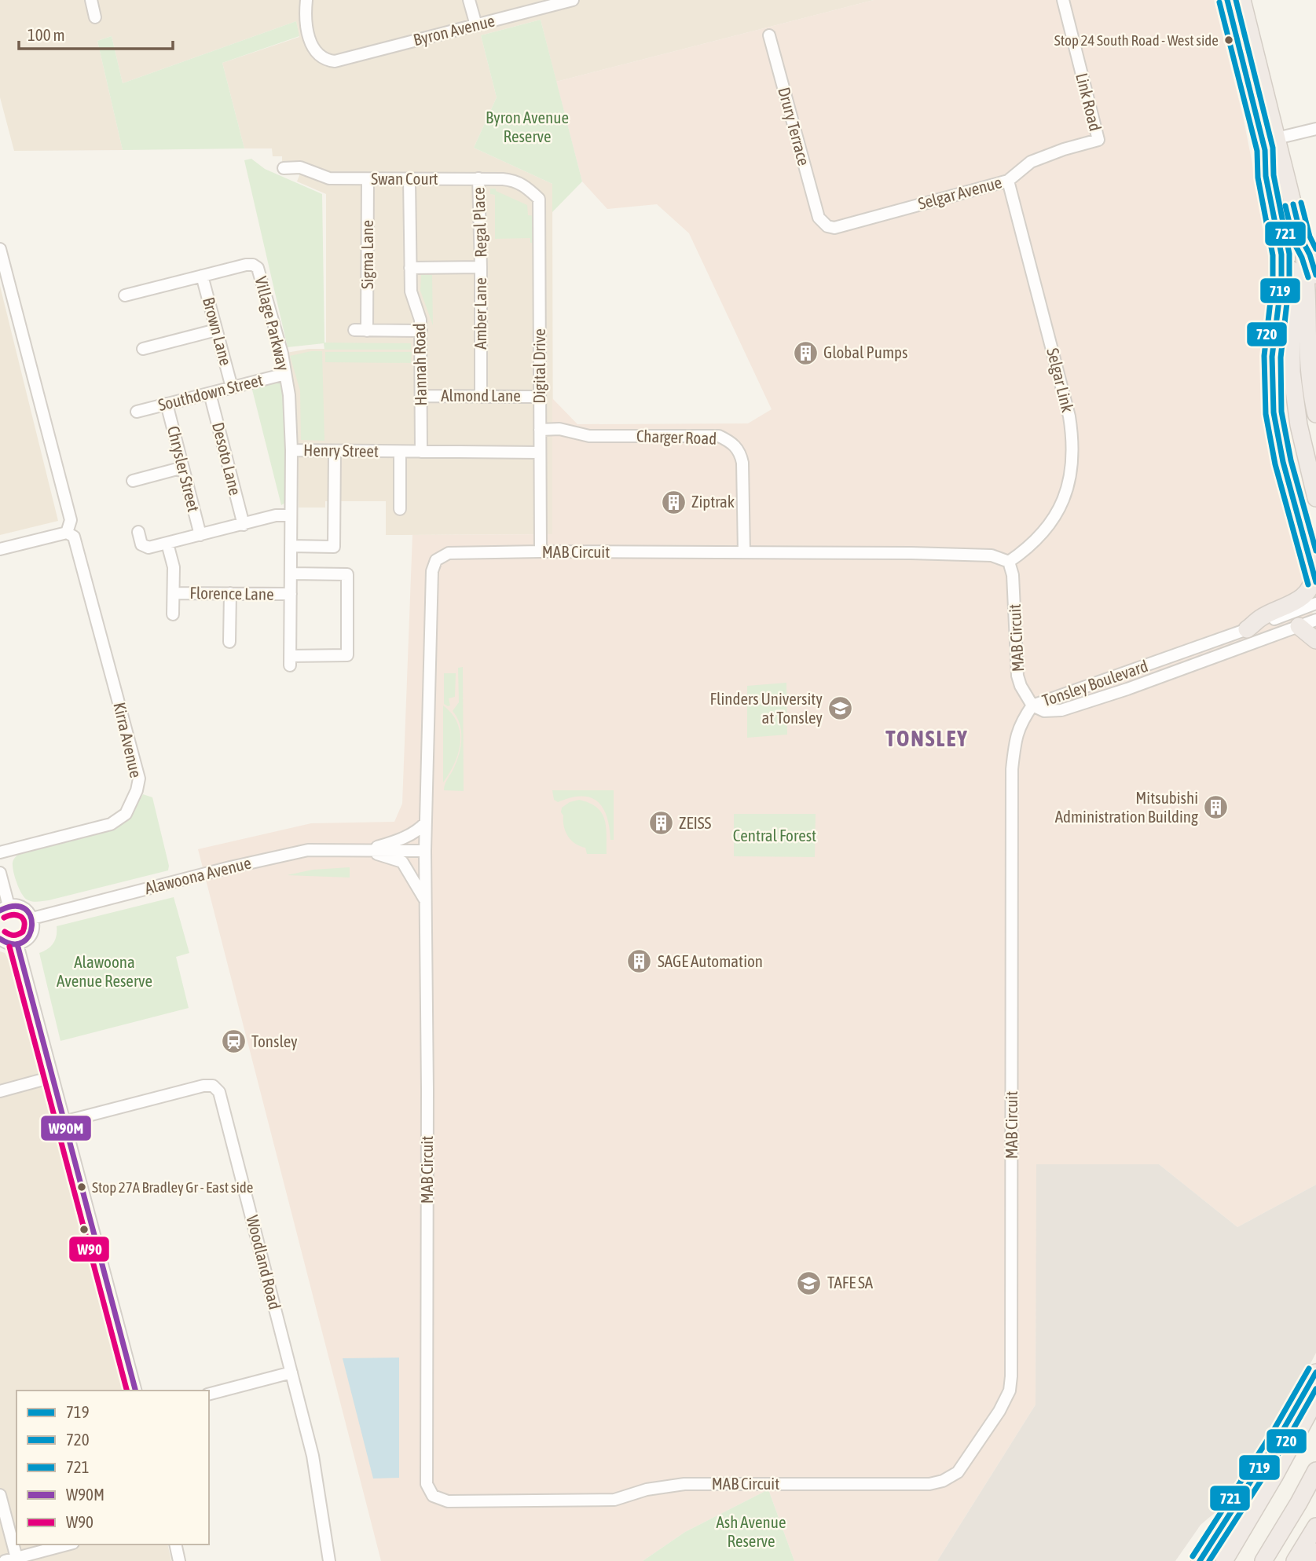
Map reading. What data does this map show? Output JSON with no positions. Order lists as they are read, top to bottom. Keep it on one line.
{"streets":{"street":["Byron Avenue","Link Road","Drury Terrace","Swan Court","Selgar Avenue","Regal Place","Sigma Lane","Amber Lane","Village Parkway","Brown Lane","Hannah Road","Digital Drive","Selgar Link","Southdown Street","Almond Lane","Charger Road","Henry Street","Desoto Lane","Chrysler Street","MAB Circuit","Florence Lane","Tonsley Boulevard","Kirra Avenue","Alawoona Avenue","Woodland Road"]},"crossings":[["Link Road","Selgar Avenue"],["Drury Terrace","Selgar Avenue"],["Swan Court","Regal Place"],["Swan Court","Sigma Lane"],["Swan Court","Hannah Road"],["Swan Court","Digital Drive"],["Selgar Avenue","Selgar Link"],["Regal Place","Amber Lane"],["Amber Lane","Hannah Road"],["Amber Lane","Almond Lane"],["Village Parkway","Brown Lane"],["Village Parkway","Southdown Street"],["Village Parkway","Henry Street"],["Brown Lane","Southdown Street"],["Hannah Road","Almond Lane"],["Hannah Road","Henry Street"],["Digital Drive","Almond Lane"],["Digital Drive","Charger Road"],["Digital Drive","Henry Street"],["Digital Drive","MAB Circuit"],["Selgar Link","MAB Circuit"],["Southdown Street","Desoto Lane"],["Southdown Street","Chrysler Street"],["Charger Road","MAB Circuit"],["Henry Street","Florence Lane"],["MAB Circuit","Tonsley Boulevard"],["MAB Circuit","Alawoona Avenue"]],"districts":["TONSLEY"],"parks":["Byron Avenue Reserve","Central Forest","Alawoona Avenue Reserve","Ash Avenue Reserve"],"places":{"other":["Stop 24 South Road - West side","Stop 27A Bradley Gr - East side"],"building":["Global Pumps","Ziptrak","Mitsubishi Administration Building","ZEISS","SAGE Automation"],"school or university":["Flinders University at Tonsley","TAFE SA"],"station":["Tonsley"]},"lines":["transit line 719","transit line 721","transit line 720","transit line W90M","transit line W90"],"legend":["719","720","721","W90M","W90"],"scale_bar":"100 m"}
